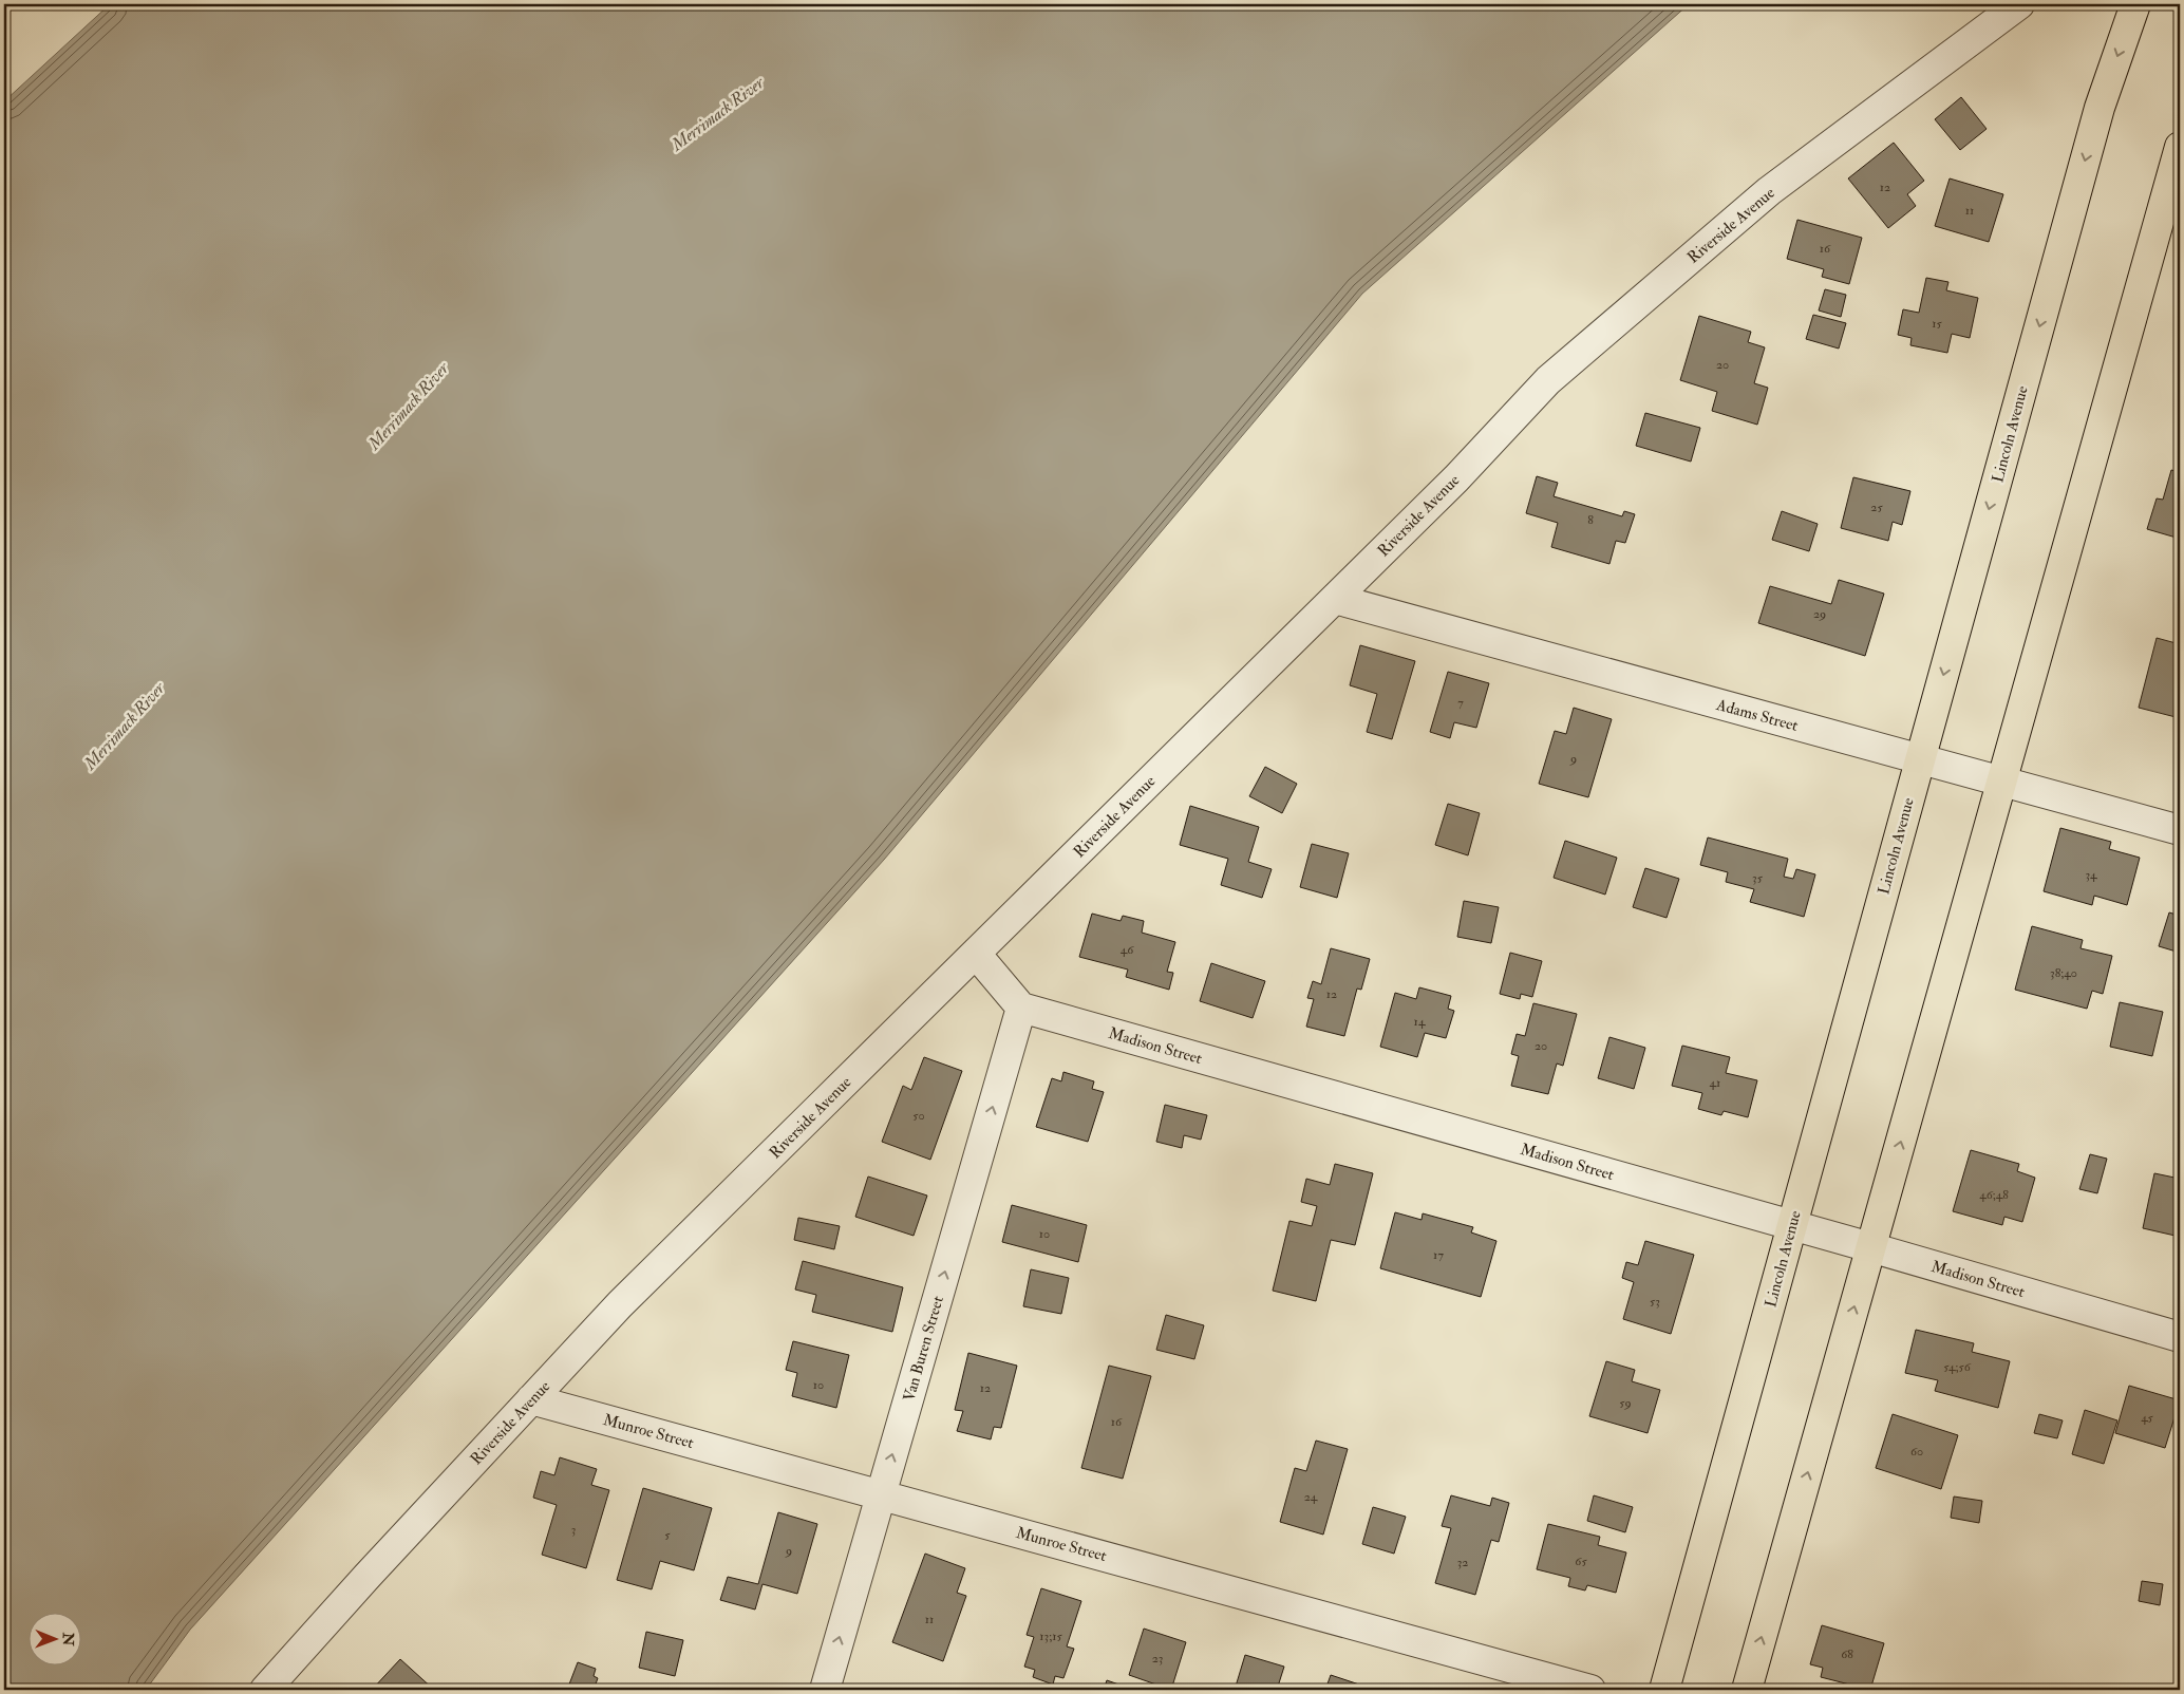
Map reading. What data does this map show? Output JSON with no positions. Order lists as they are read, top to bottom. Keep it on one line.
{"streets":{"main road":["Lincoln Avenue"],"street":["Riverside Avenue","Adams Street","Madison Street","Van Buren Street","Munroe Street"]},"crossings":[["Riverside Avenue","Adams Street"],["Riverside Avenue","Munroe Street"],["Lincoln Avenue","Adams Street"],["Lincoln Avenue","Madison Street"],["Madison Street","Van Buren Street"],["Van Buren Street","Munroe Street"]],"one_way":["Van Buren Street"],"water":["Merrimack River"],"house_numbers":["12","11","16","15","20","25","8","29","7","9","34","35","46","38;40","12","14","20","41","50","46;48","10","17","53","54;56","10","12","59","45","16","60","24","3","5","9","65","32","11","13;15","68","23"],"north":"right"}
